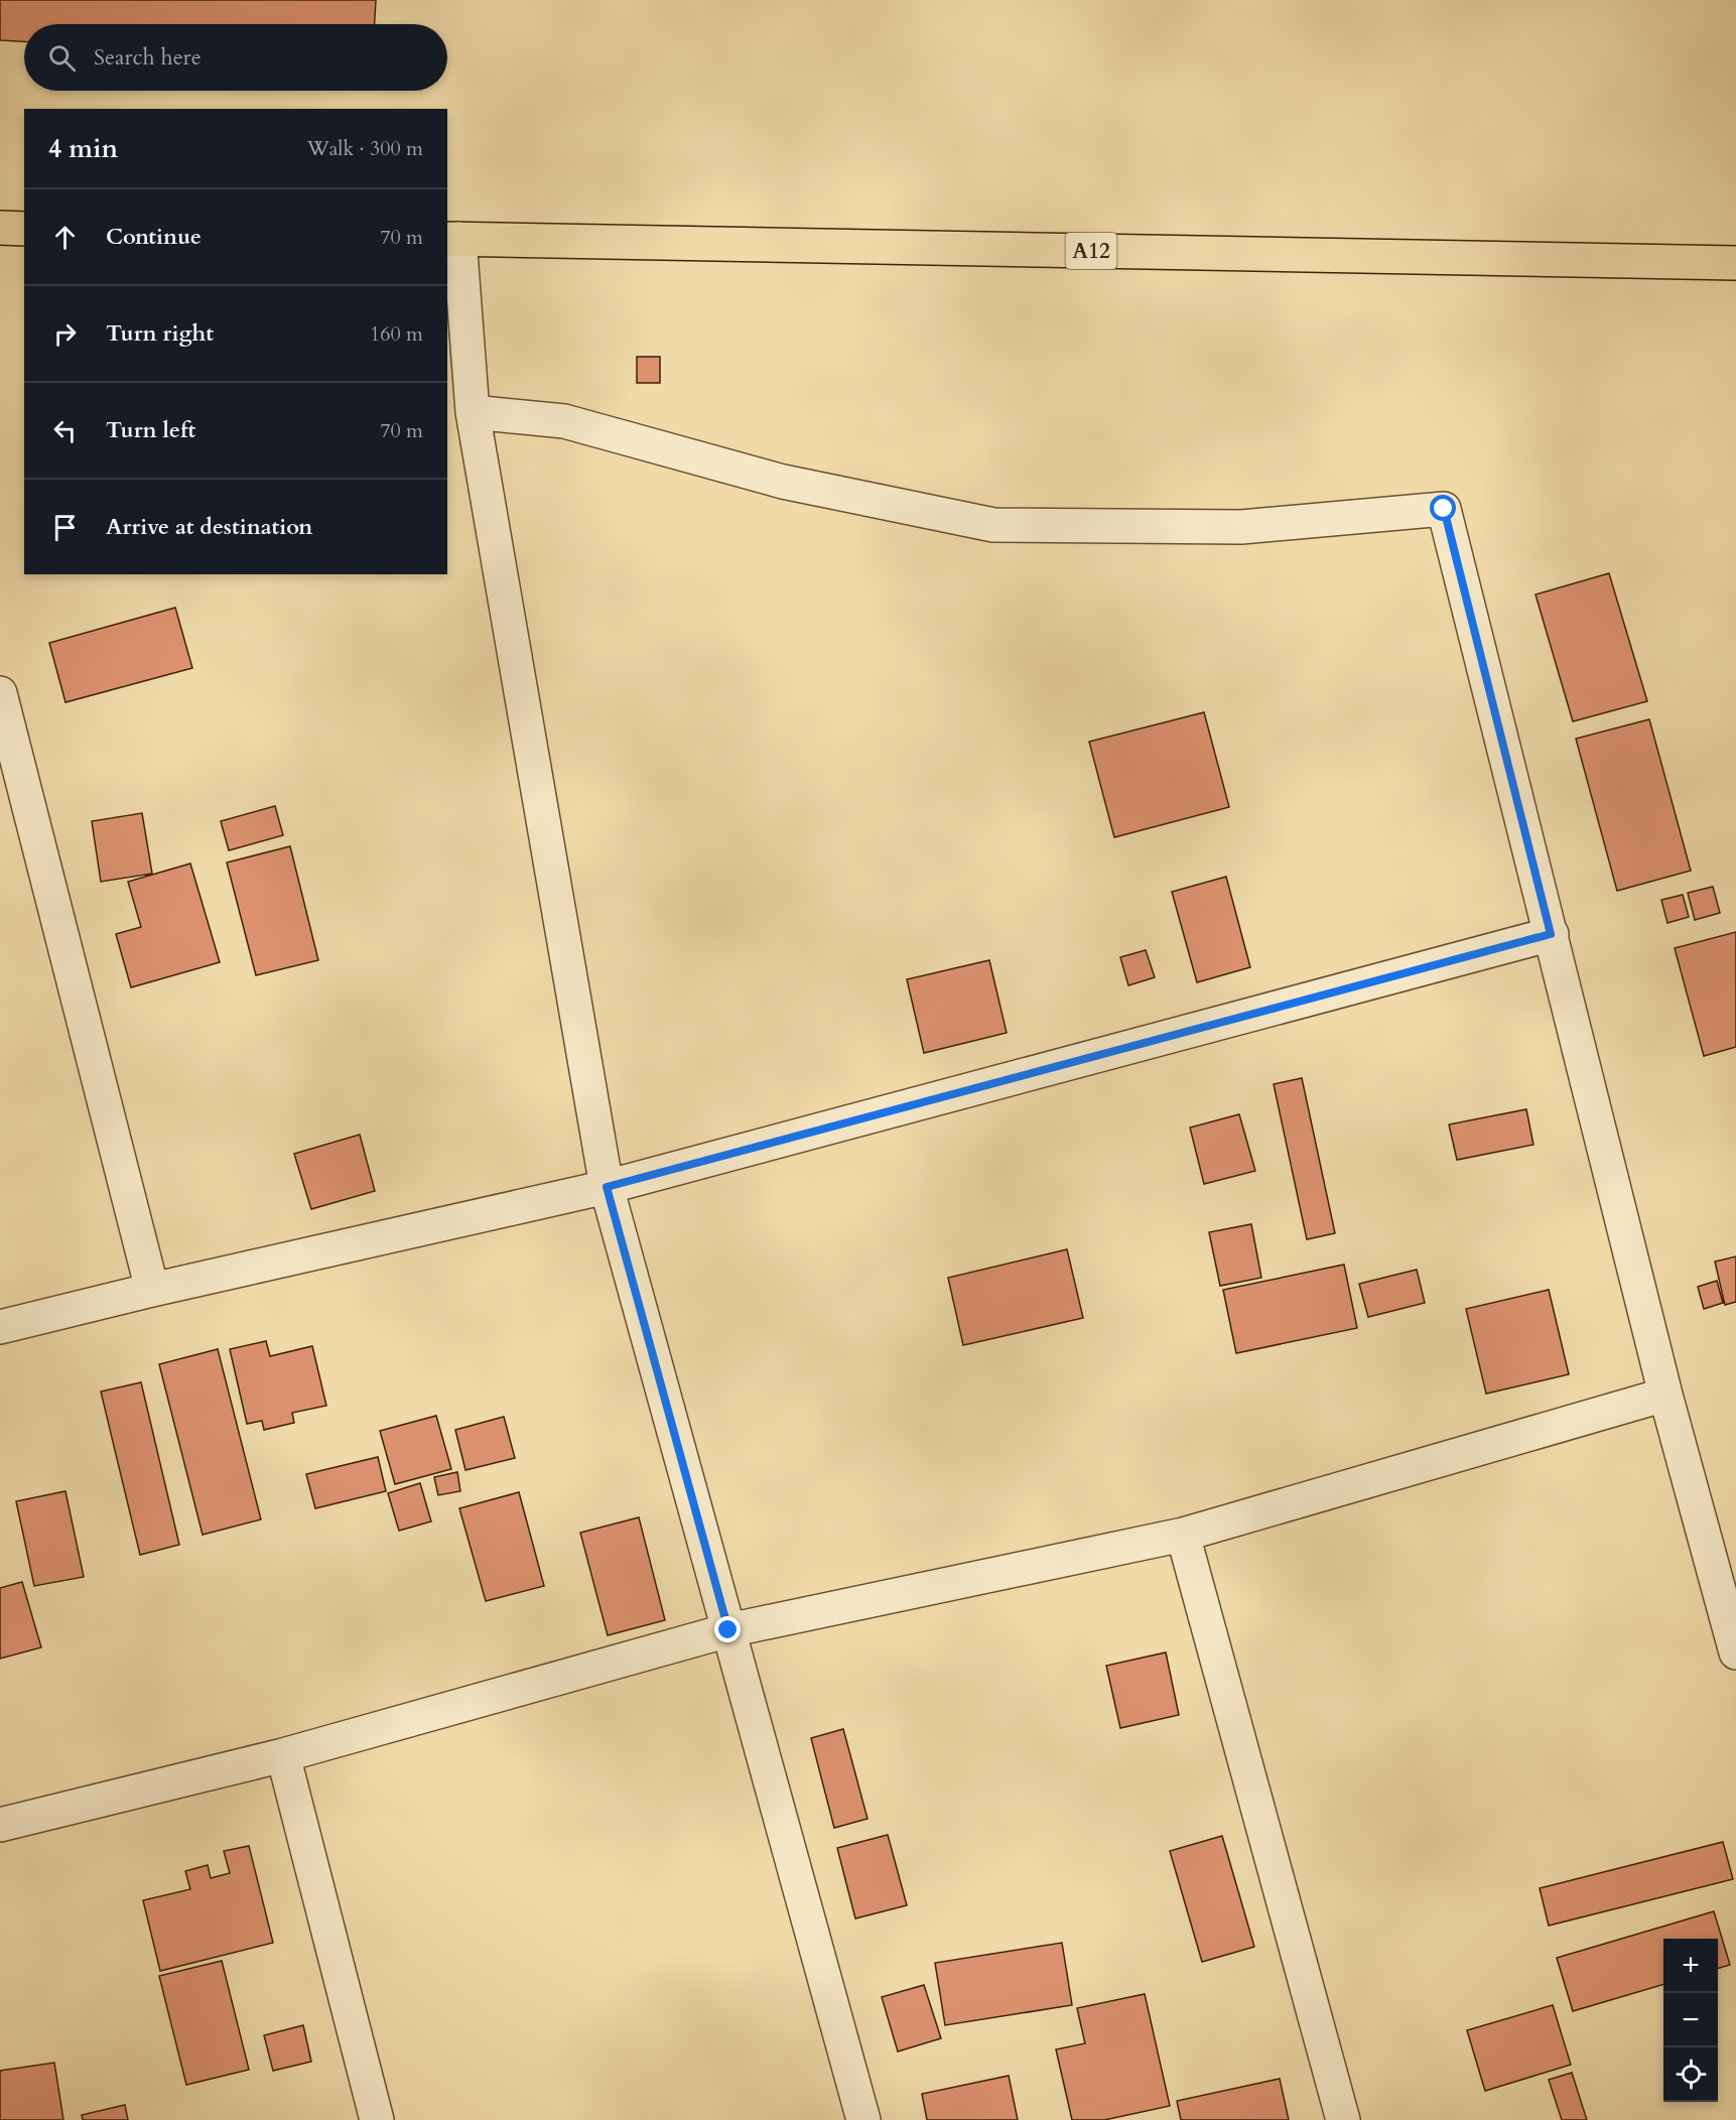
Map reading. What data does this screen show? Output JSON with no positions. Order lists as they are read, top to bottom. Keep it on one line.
{"streets":{"main road":["A12"]},"page":{"search":"Search here","heading":["4 min","Walk · 300 m"],"list":[["Continue","70 m"],["Turn right","160 m"],["Turn left","70 m"],"Arrive at destination"],"map_buttons":["+","−"]}}
